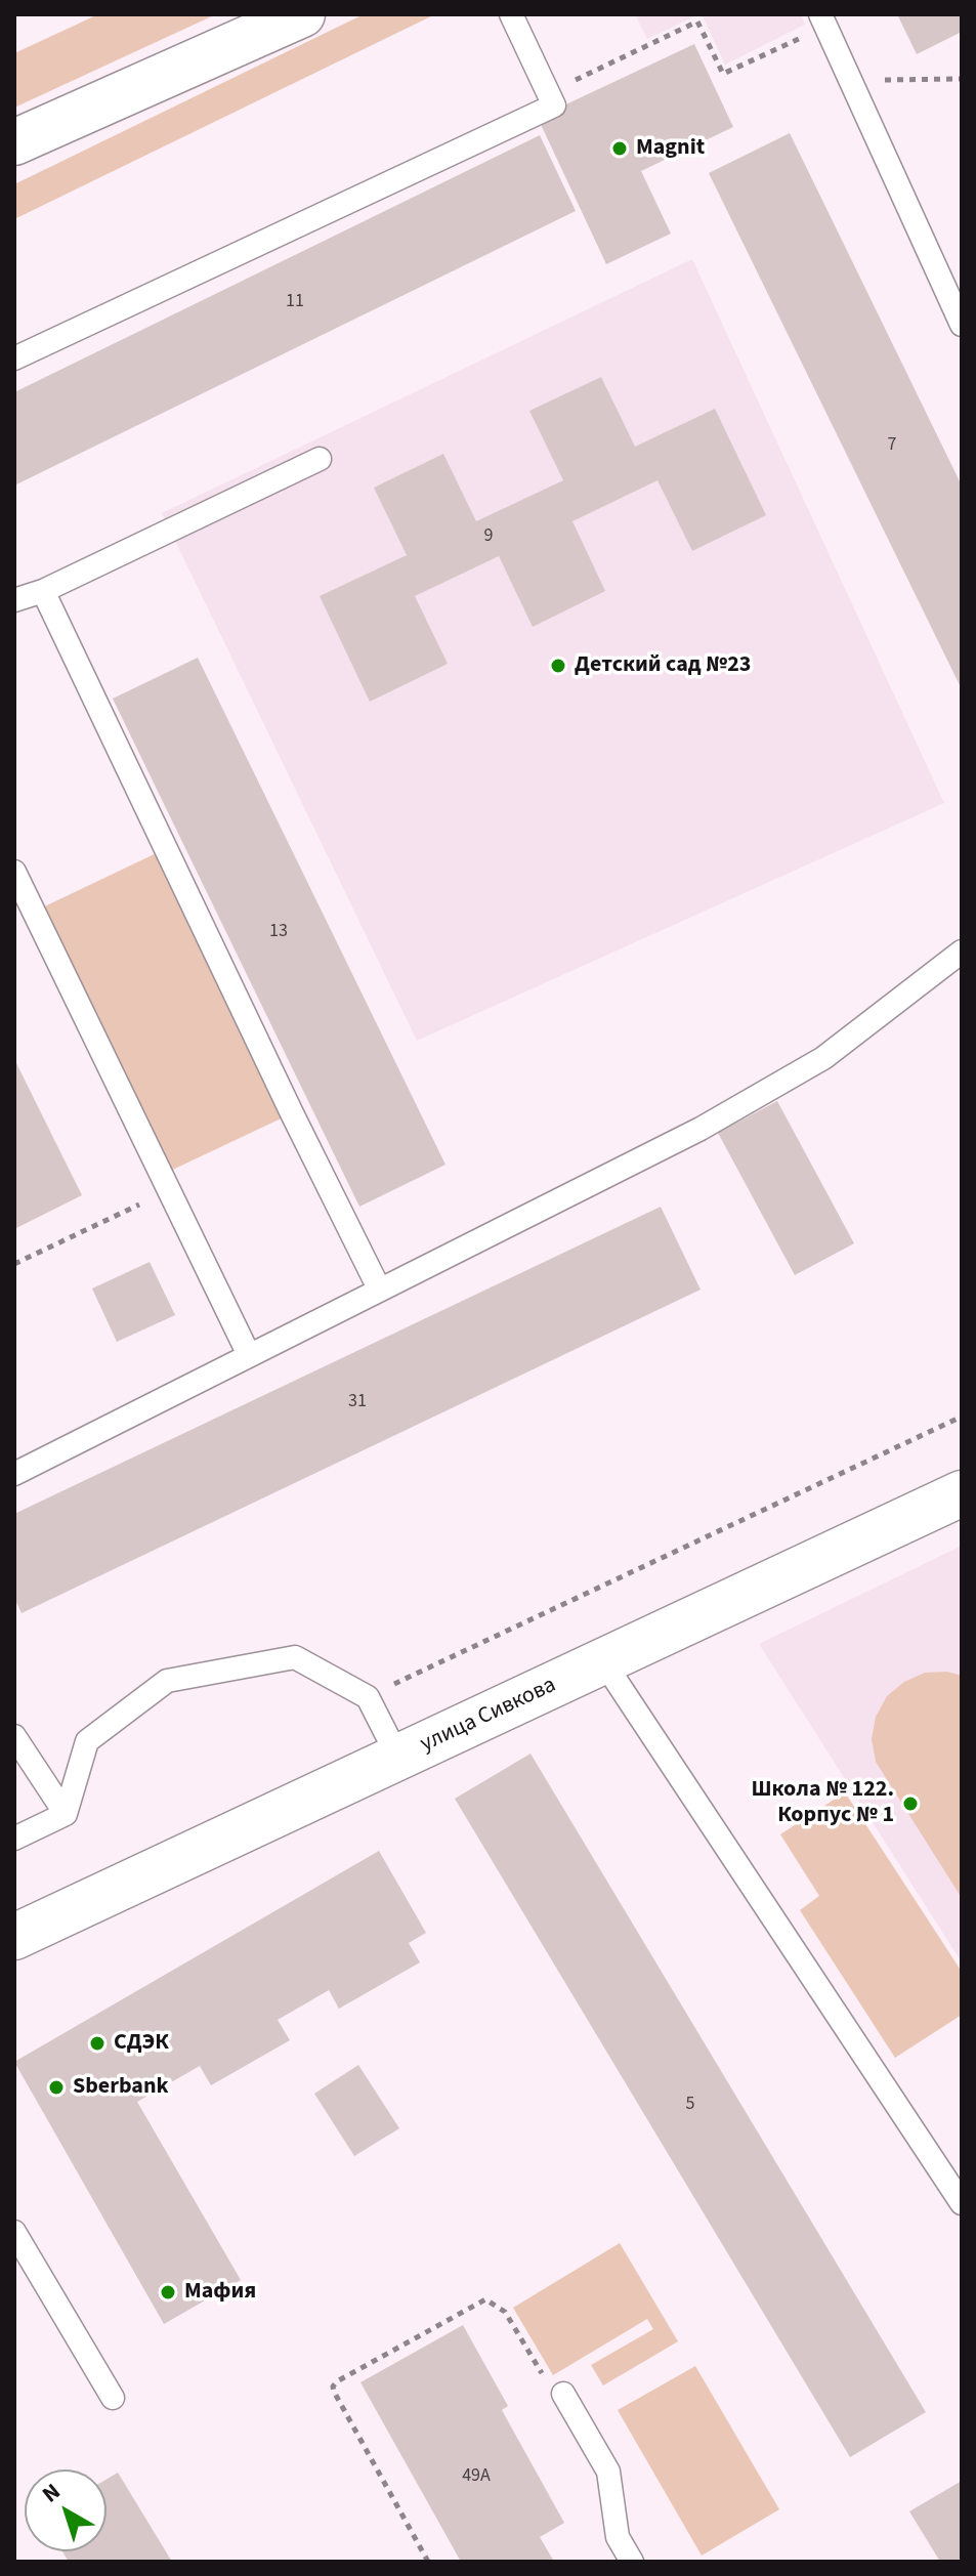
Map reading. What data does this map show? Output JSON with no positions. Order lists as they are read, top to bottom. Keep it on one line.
{"streets":{"street":["улица Сивкова"]},"places":["Magnit","Детский сад №23","Школа № 122. Корпус № 1","СДЭК","Sberbank","Мафия"],"house_numbers":["11","7","9","13","31","5","49А"],"north":"top left"}
